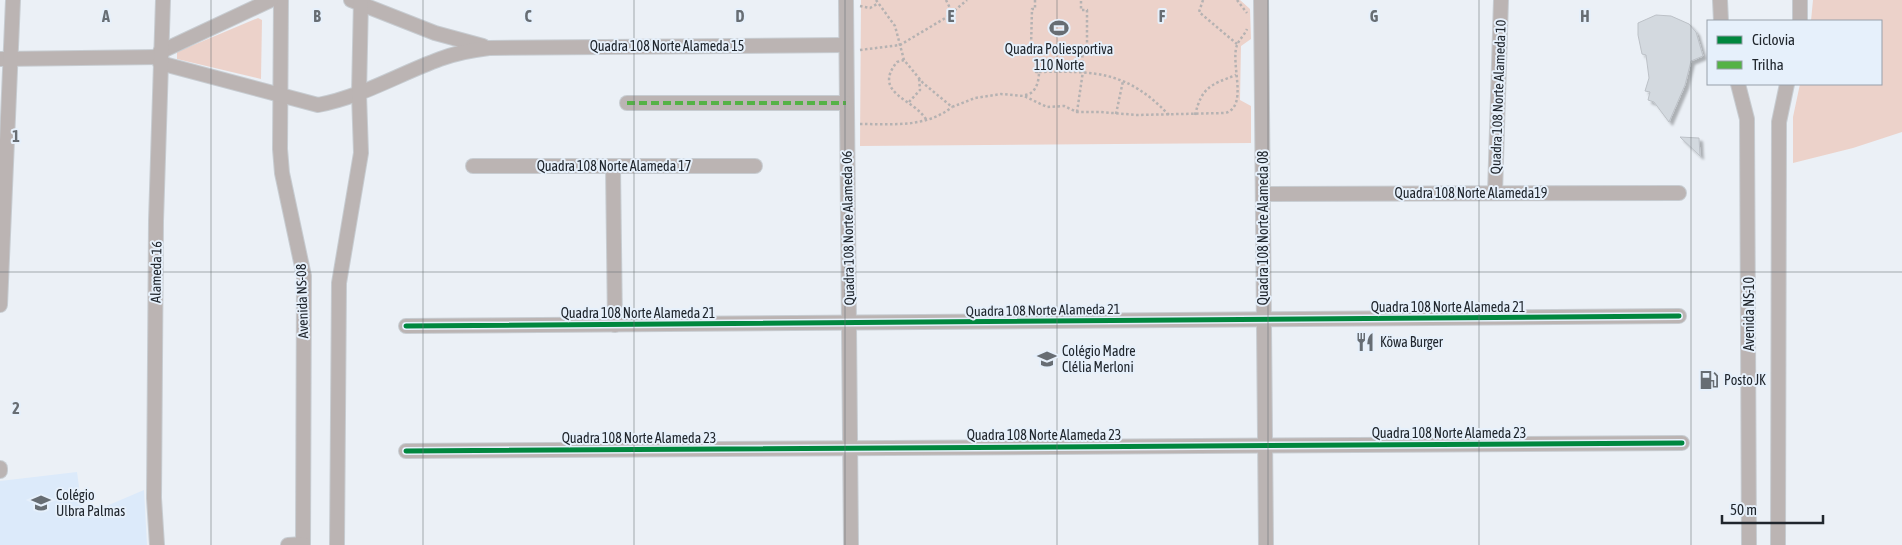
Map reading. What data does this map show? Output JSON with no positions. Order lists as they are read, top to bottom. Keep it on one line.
{"streets":{"street":["Quadra 108 Norte Alameda 15","Quadra 108 Norte Alameda 10","Quadra 108 Norte Alameda 17","Quadra 108 Norte Alameda19","Quadra 108 Norte Alameda 06","Quadra 108 Norte Alameda 08","Alameda 16","Avenida NS-08","Quadra 108 Norte Alameda 21","Avenida NS-10","Quadra 108 Norte Alameda 23"]},"crossings":[["Quadra 108 Norte Alameda 15","Quadra 108 Norte Alameda 06"],["Quadra 108 Norte Alameda 10","Quadra 108 Norte Alameda19"],["Quadra 108 Norte Alameda19","Quadra 108 Norte Alameda 08"],["Quadra 108 Norte Alameda 06","Quadra 108 Norte Alameda 21"],["Quadra 108 Norte Alameda 06","Quadra 108 Norte Alameda 23"],["Quadra 108 Norte Alameda 08","Quadra 108 Norte Alameda 21"],["Quadra 108 Norte Alameda 08","Quadra 108 Norte Alameda 23"]],"places":{"sports":["Quadra Poliesportiva 110 Norte"],"restaurant":["Köwa Burger"],"school or university":["Colégio Madre Clélia Merloni","Colégio Ulbra Palmas"],"fuel station":["Posto JK"]},"legend":["Ciclovia","Trilha"],"scale_bar":"50 m","grid":{"columns":["A","B","C","D","E","F","G","H"],"rows":["1","2"]}}
